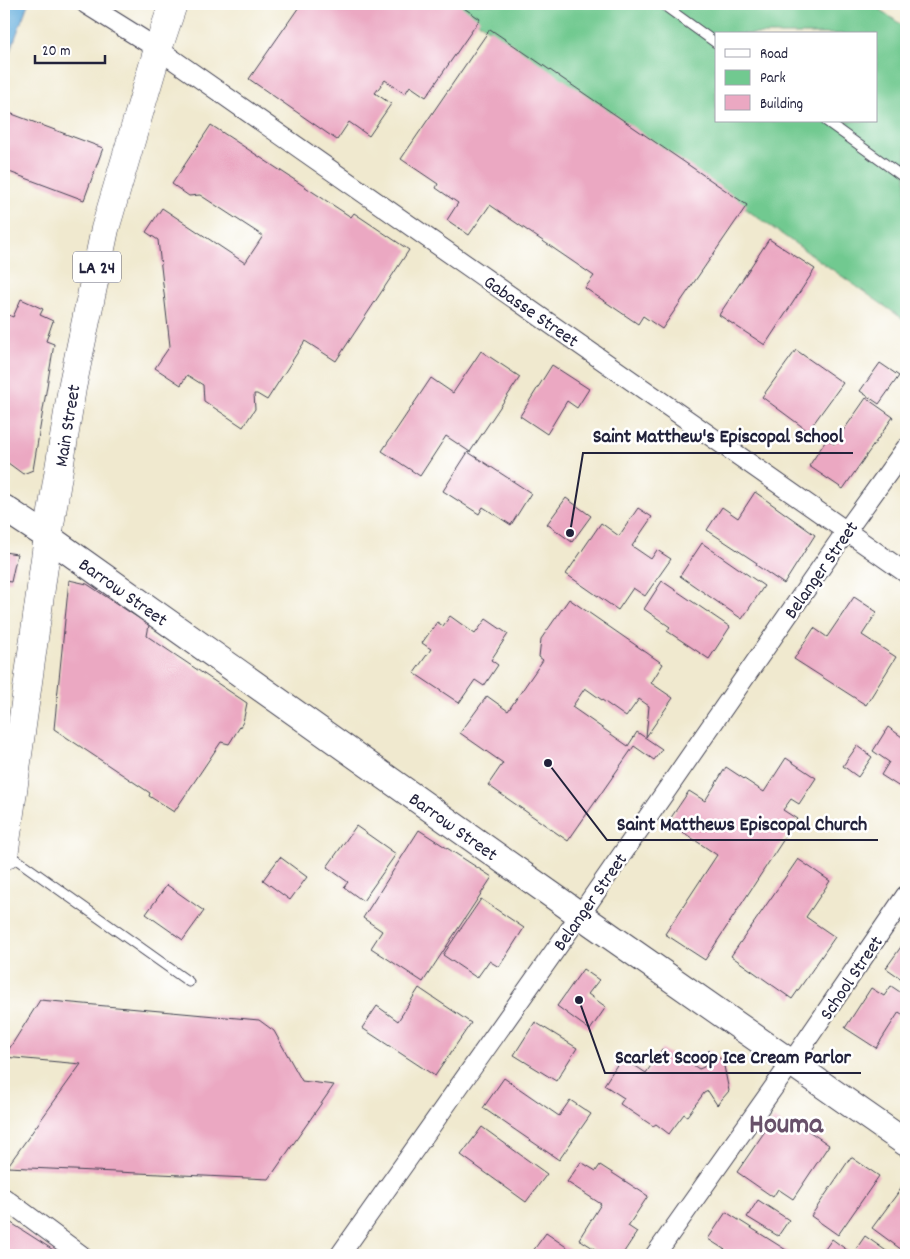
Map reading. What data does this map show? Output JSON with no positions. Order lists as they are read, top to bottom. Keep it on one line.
{"streets":{"main road":["LA 24","Main Street","Barrow Street"],"street":["Gabasse Street","Belanger Street","School Street"]},"crossings":[["Gabasse Street","Main Street"],["Gabasse Street","Belanger Street"],["Main Street","Barrow Street"],["Belanger Street","Barrow Street"],["Barrow Street","School Street"]],"districts":["Houma"],"places":["Saint Matthew's Episcopal School","Saint Matthews Episcopal Church","Scarlet Scoop Ice Cream Parlor"],"legend":["Road","Park","Building"],"scale_bar":"20 m"}
